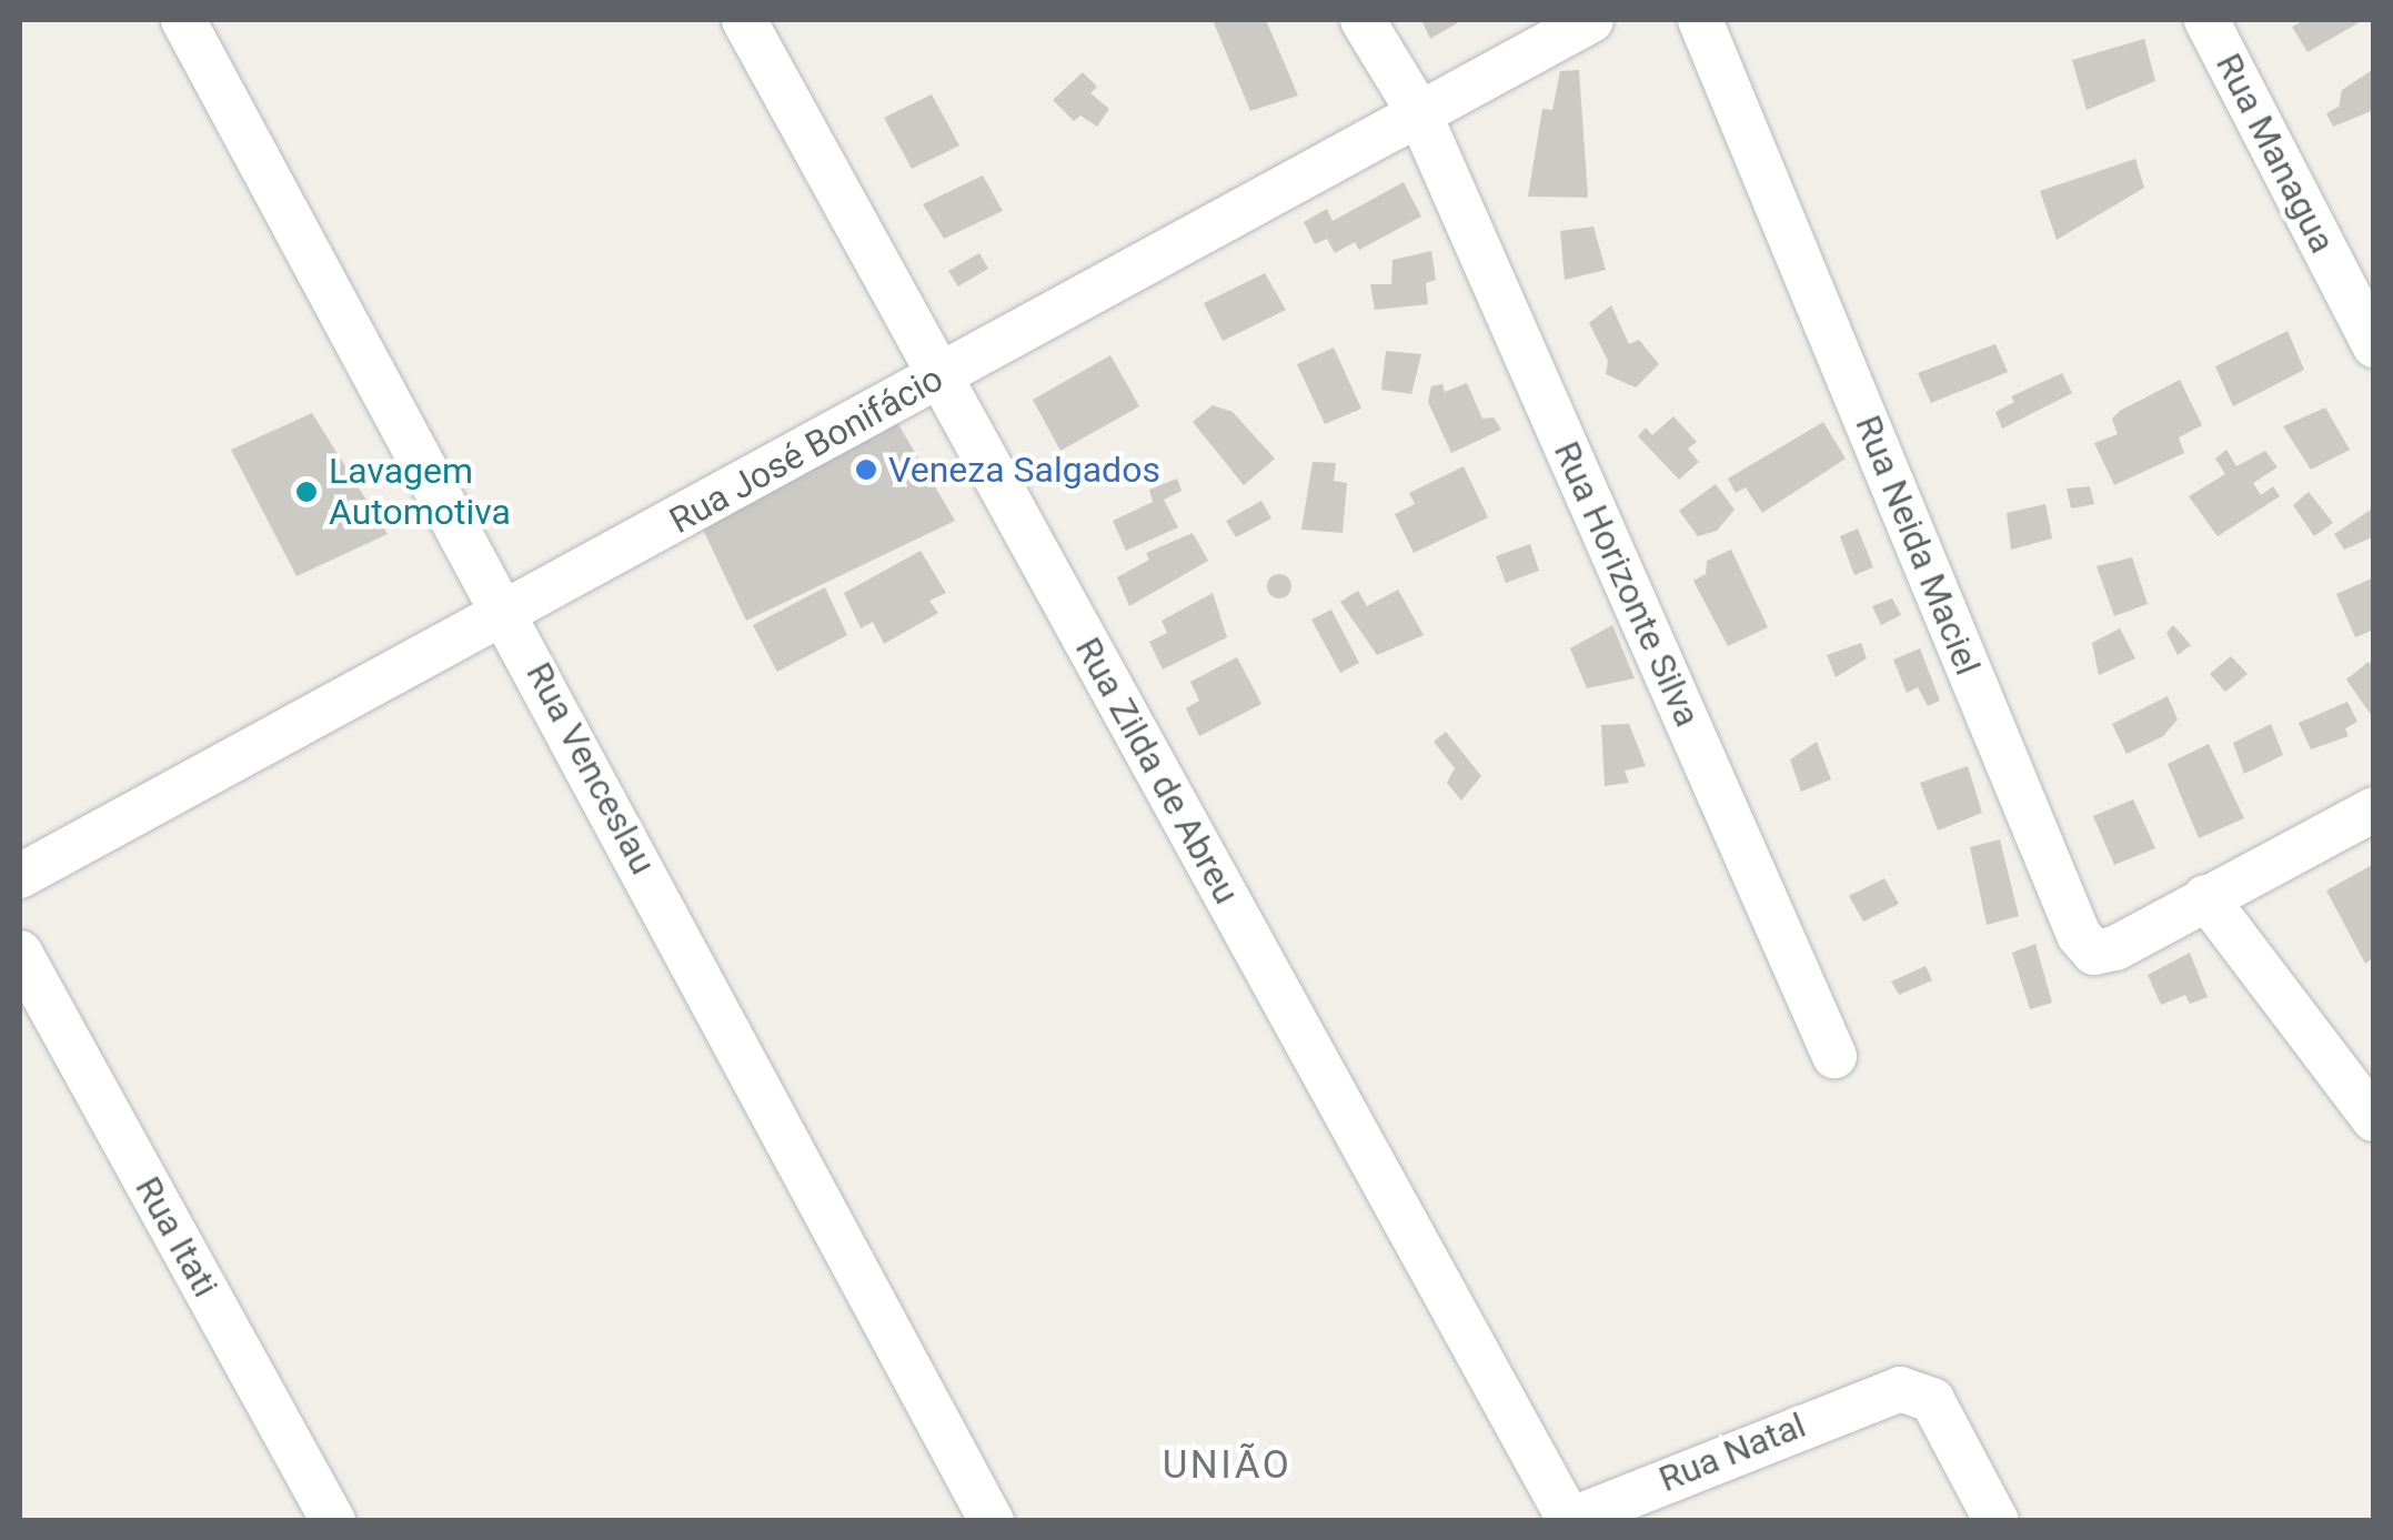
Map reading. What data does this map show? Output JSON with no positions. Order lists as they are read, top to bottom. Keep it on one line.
{"streets":{"street":["Rua Managua","Rua José Bonifácio","Rua Neida Maciel","Rua Horizonte Silva","Rua Venceslau","Rua Zilda de Abreu","Rua Itati","Rua Natal"]},"crossings":[["Rua José Bonifácio","Rua Horizonte Silva"],["Rua José Bonifácio","Rua Venceslau"],["Rua José Bonifácio","Rua Zilda de Abreu"],["Rua Zilda de Abreu","Rua Natal"]],"districts":["UNIÃO"],"places":["Veneza Salgados","Lavagem Automotiva"]}
